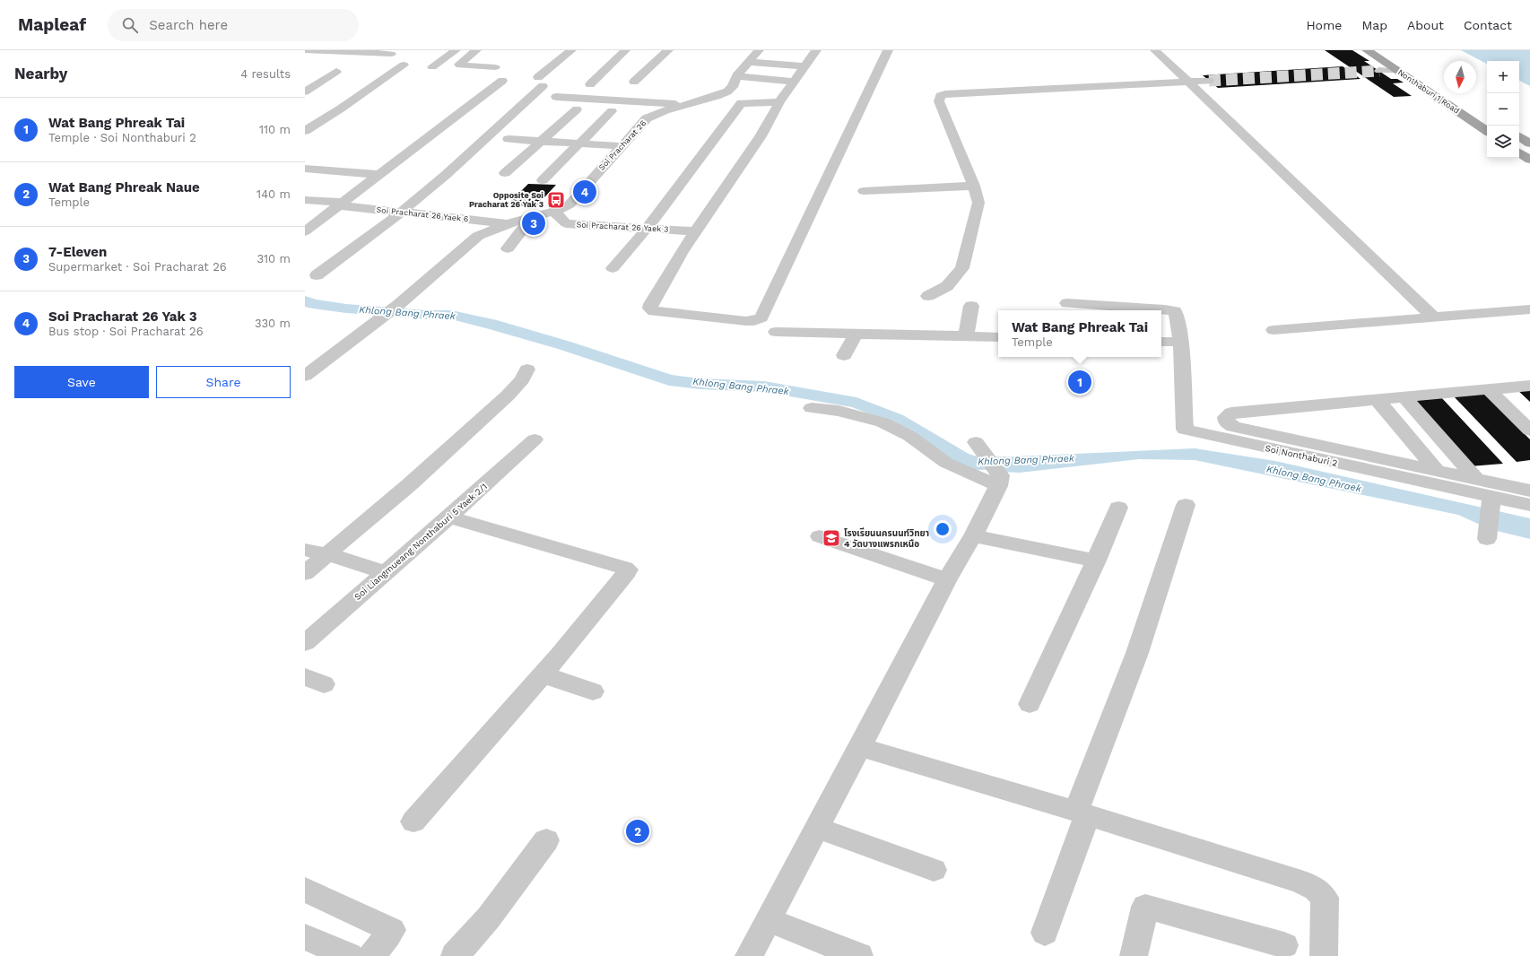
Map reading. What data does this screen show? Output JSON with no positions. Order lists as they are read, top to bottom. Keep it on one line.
{"streets":{"main road":["Nonthaburi 1 Road"],"street":["Soi Pracharat 26","Soi Pracharat 26 Yaek 6","Soi Pracharat 26 Yaek 3","Soi Nonthaburi 2","Soi Liangmueang Nonthaburi 5 Yaek 2/1"]},"crossings":[["Soi Pracharat 26","Soi Pracharat 26 Yaek 6"],["Soi Pracharat 26","Soi Pracharat 26 Yaek 3"]],"water":["Khlong Bang Phraek"],"places":{"bus stop":["Opposite Soi Pracharat 26 Yak 3"],"school or university":["โรงเรียนนครนนท์วิทยา 4 วัดบางแพรกเหนือ"]},"north":"bottom","page":{"header":"Mapleaf","search":"Search here","nav":["Home","Map","About","Contact"],"heading":["Nearby","4 results"],"map_buttons":["+","−"],"list":[{"mark":"1","name":"Wat Bang Phreak Tai","note":"Temple · Soi Nonthaburi 2","value":"110 m"},{"mark":"2","name":"Wat Bang Phreak Naue","note":"Temple","value":"140 m"},{"mark":"3","name":"7-Eleven","note":"Supermarket · Soi Pracharat 26","value":"310 m"},{"mark":"4","name":"Soi Pracharat 26 Yak 3","note":"Bus stop · Soi Pracharat 26","value":"330 m"}],"pins":["4","3","1","2"],"popup":["Wat Bang Phreak Tai","Temple"],"buttons":["Save","Share"]}}
